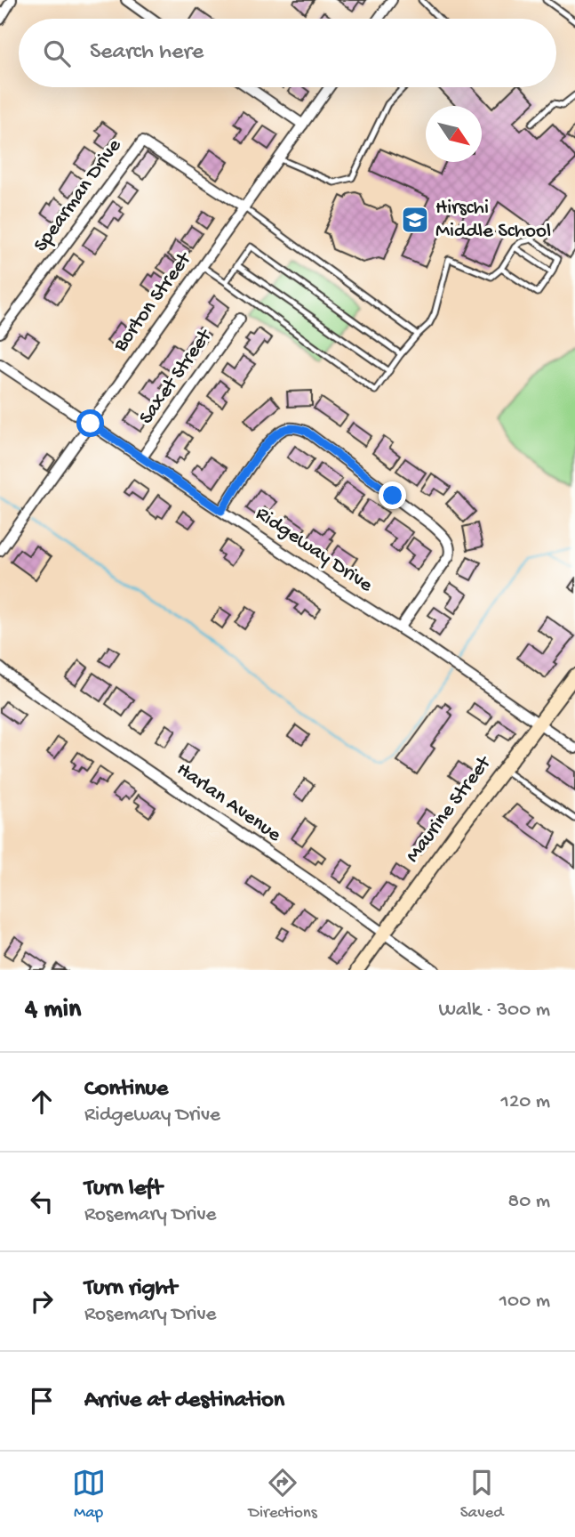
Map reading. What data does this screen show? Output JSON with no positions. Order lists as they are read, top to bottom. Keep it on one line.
{"streets":{"street":["Spearman Drive","Borton Street","Saxet Street","Ridgeway Drive","Harlan Avenue","Maurine Street"]},"crossings":[["Spearman Drive","Borton Street"],["Borton Street","Ridgeway Drive"],["Saxet Street","Ridgeway Drive"],["Ridgeway Drive","Maurine Street"],["Harlan Avenue","Maurine Street"]],"places":{"school or university":["Hirschi Middle School"]},"north":"bottom right","page":{"search":"Search here","heading":["4 min","Walk · 300 m"],"list":[["Continue","Ridgeway Drive","120 m"],["Turn left","Rosemary Drive","80 m"],["Turn right","Rosemary Drive","100 m"],"Arrive at destination"],"nav":["Map","Directions","Saved"]}}
